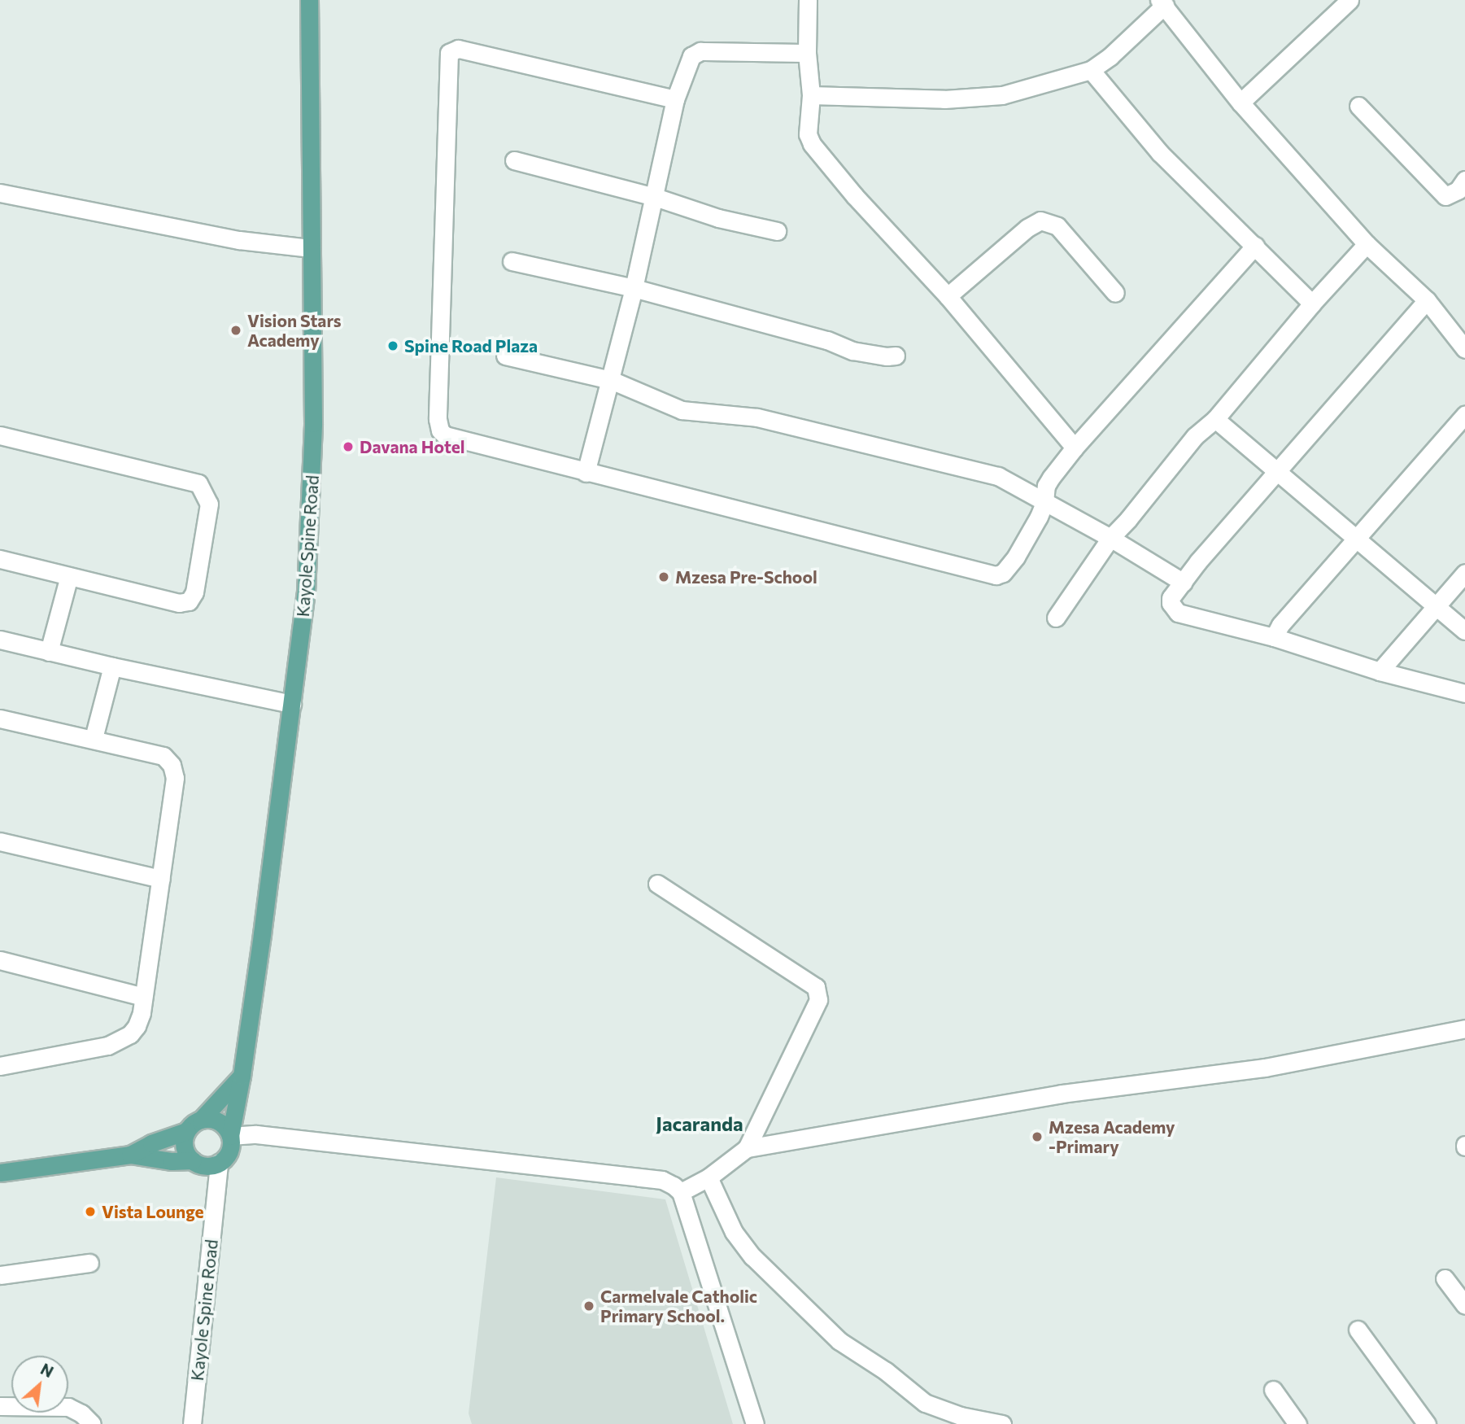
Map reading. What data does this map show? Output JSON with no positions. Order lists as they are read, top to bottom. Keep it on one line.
{"streets":{"main road":["Kayole Spine Road"]},"districts":["Jacaranda"],"places":["Vision Stars Academy","Spine Road Plaza","Davana Hotel","Mzesa Pre-School","Mzesa Academy -Primary","Vista Lounge","Carmelvale Catholic Primary School."],"north":"top right"}
